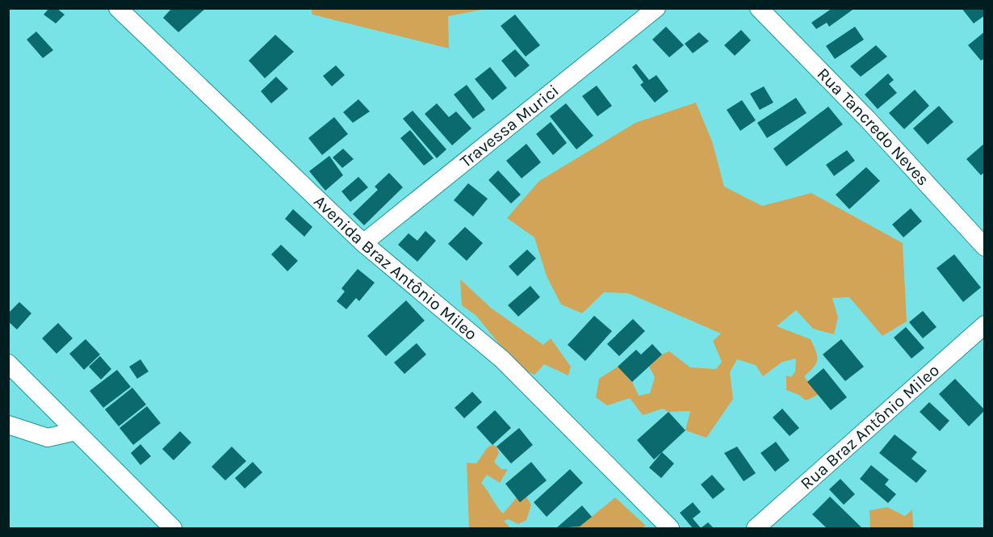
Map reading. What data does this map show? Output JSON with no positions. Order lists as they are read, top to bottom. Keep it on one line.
{"streets":{"street":["Travessa Murici","Rua Tancredo Neves","Avenida Braz Antônio Mileo","Rua Braz Antônio Mileo"]},"crossings":[["Travessa Murici","Avenida Braz Antônio Mileo"]]}
